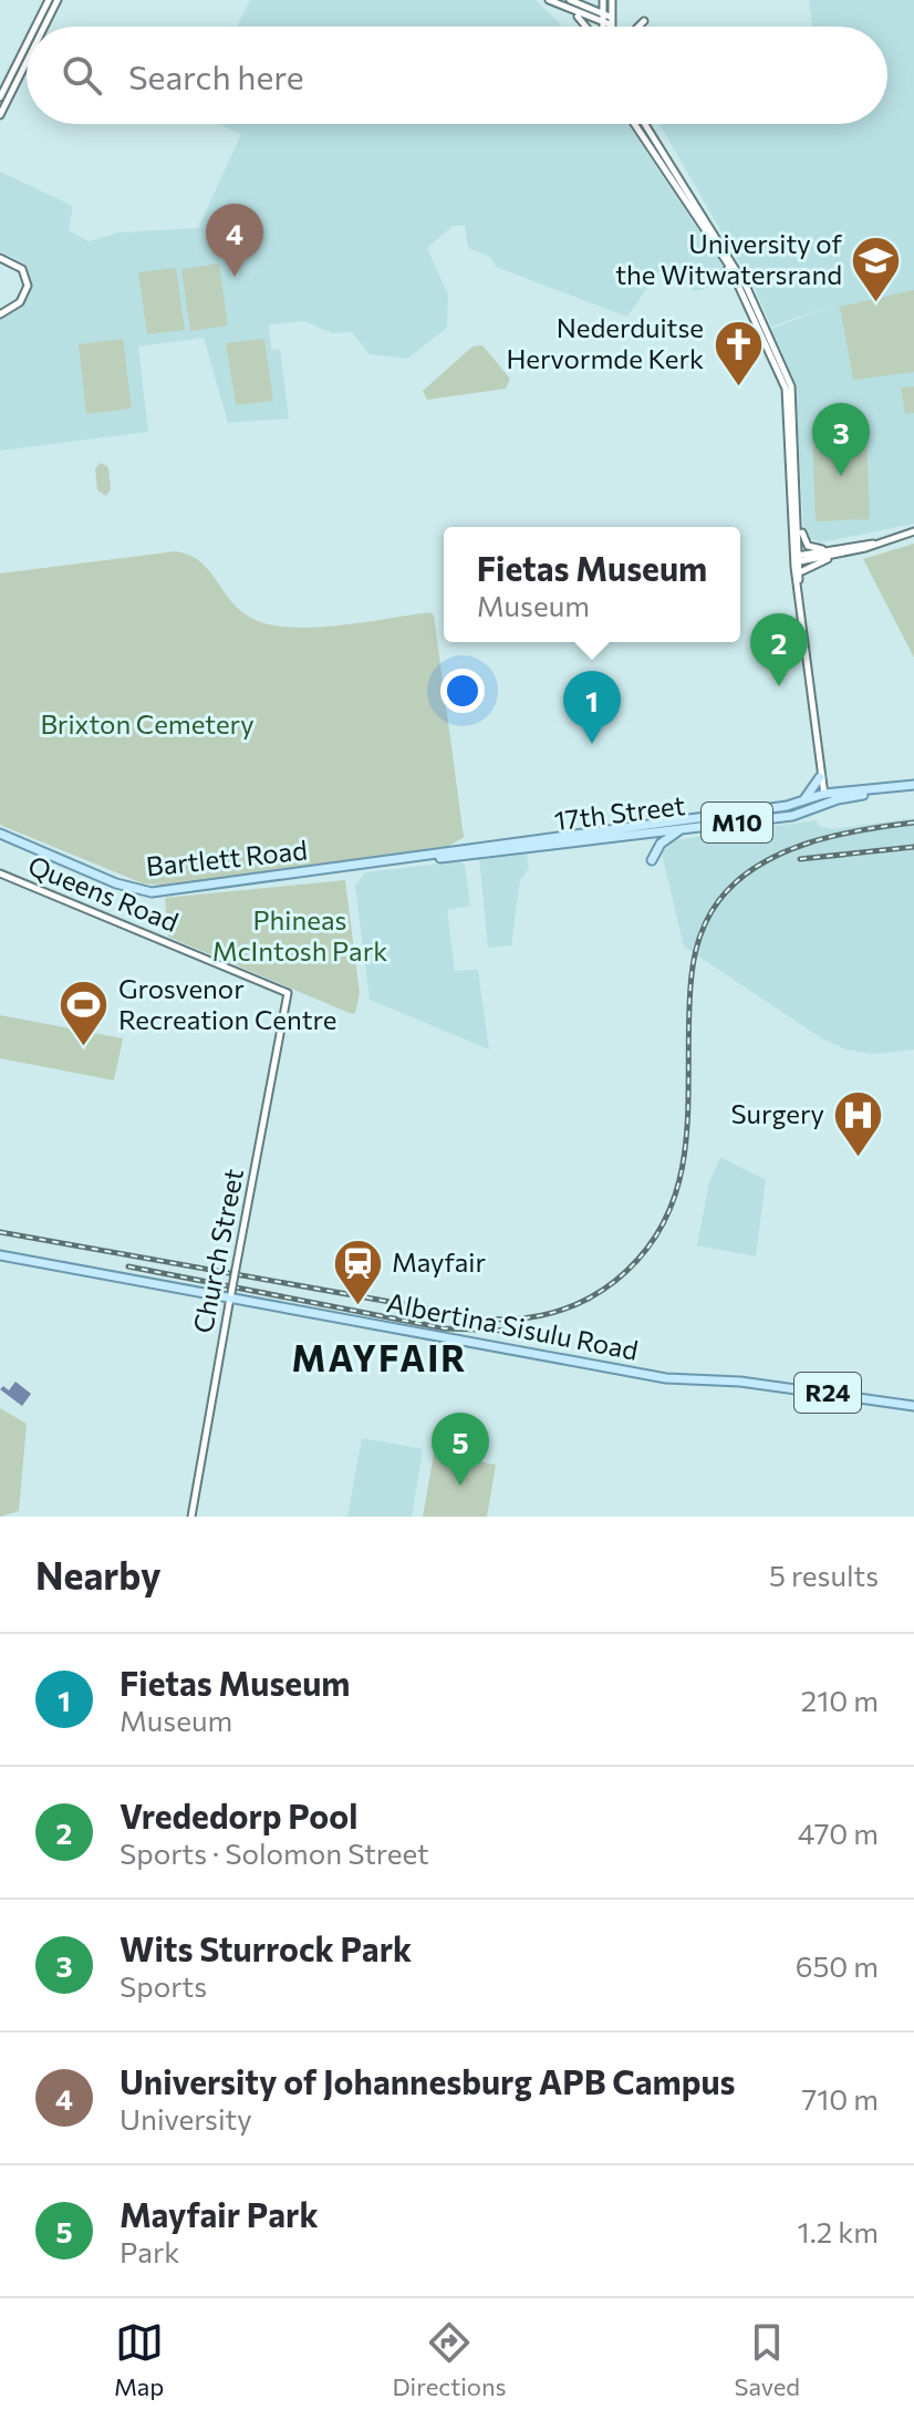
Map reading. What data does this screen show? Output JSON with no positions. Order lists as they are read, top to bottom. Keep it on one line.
{"streets":{"main road":["17th Street","M10","Bartlett Road","Queens Road","Church Street","Albertina Sisulu Road","R24"]},"crossings":[["17th Street","M10"],["17th Street","Bartlett Road"],["Queens Road","Church Street"],["Church Street","Albertina Sisulu Road"]],"districts":["MAYFAIR"],"parks":["Brixton Cemetery","Phineas McIntosh Park"],"places":{"school or university":["University of the Witwatersrand"],"church":["Nederduitse Hervormde Kerk"],"sports":["Grosvenor Recreation Centre"],"hospital":["Surgery"],"station":["Mayfair"]},"page":{"search":"Search here","pins":["4","3","2","1","5"],"popup":["Fietas Museum","Museum"],"heading":["Nearby","5 results"],"list":[{"mark":"1","name":"Fietas Museum","note":"Museum","value":"210 m"},{"mark":"2","name":"Vrededorp Pool","note":"Sports · Solomon Street","value":"470 m"},{"mark":"3","name":"Wits Sturrock Park","note":"Sports","value":"650 m"},{"mark":"4","name":"University of Johannesburg APB Campus","note":"University","value":"710 m"},{"mark":"5","name":"Mayfair Park","note":"Park","value":"1.2 km"}],"nav":["Map","Directions","Saved"]}}
